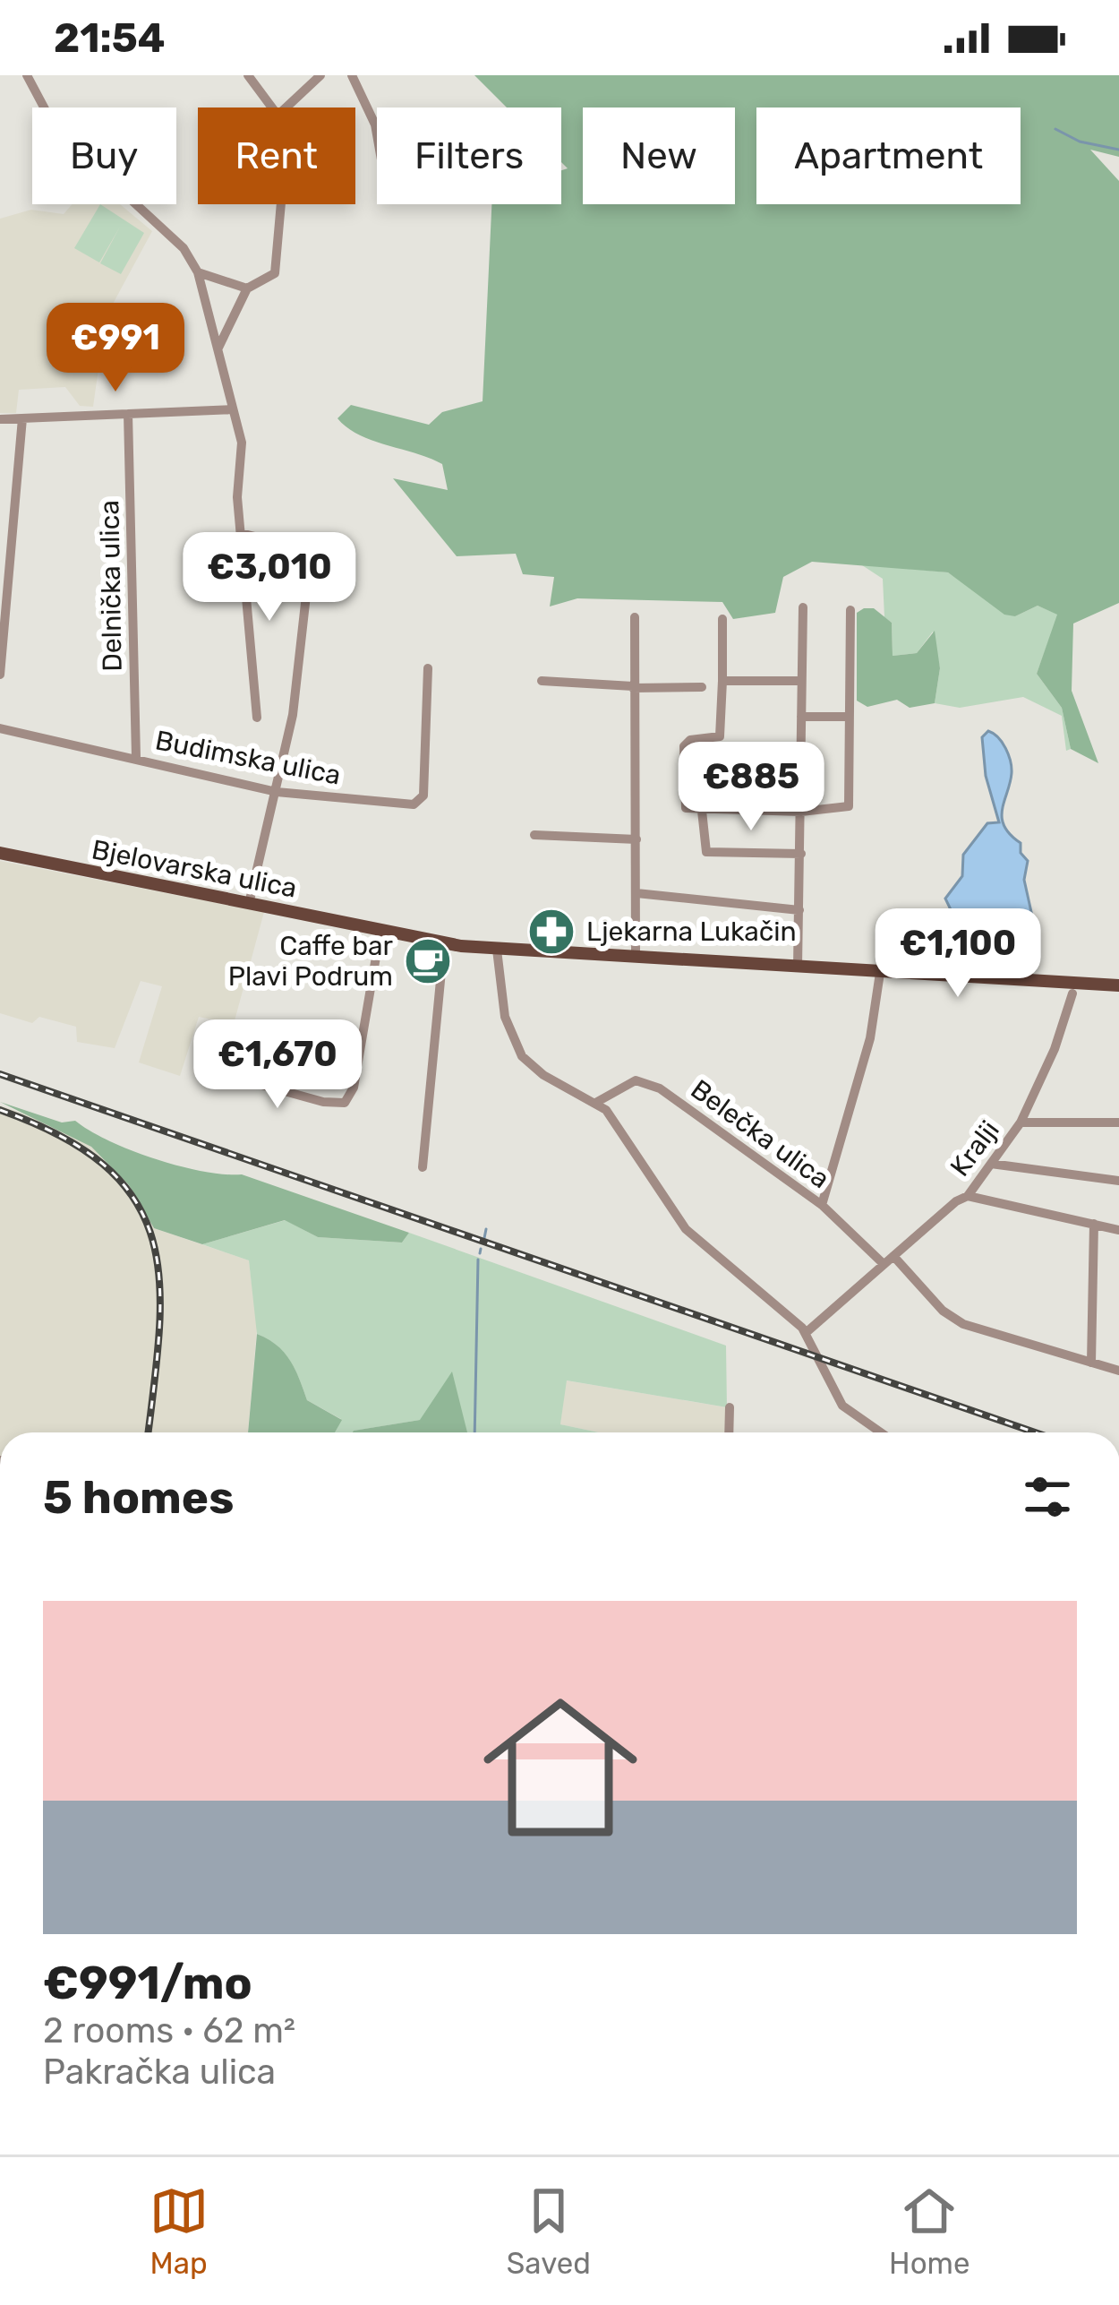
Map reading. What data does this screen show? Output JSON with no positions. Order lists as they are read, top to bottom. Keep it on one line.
{"streets":{"main road":["Bjelovarska ulica"],"street":["Delnička ulica","Budimska ulica","Belečka ulica","Kralji"]},"crossings":[["Delnička ulica","Budimska ulica"],["Belečka ulica","Kralji"]],"places":{"pharmacy":["Ljekarna Lukačin"],"cafe":["Caffe bar Plavi Podrum"]},"page":{"status":"21:54","chip":["Buy","Rent","Filters","New","Apartment"],"price":["€991","€3,010","€885","€1,100","€1,670"],"heading":"5 homes","list":[{"name":"€991/mo","note":"2 rooms · 62 m² · Pakračka ulica"}],"tabs":["Map","Saved","Home"]}}
